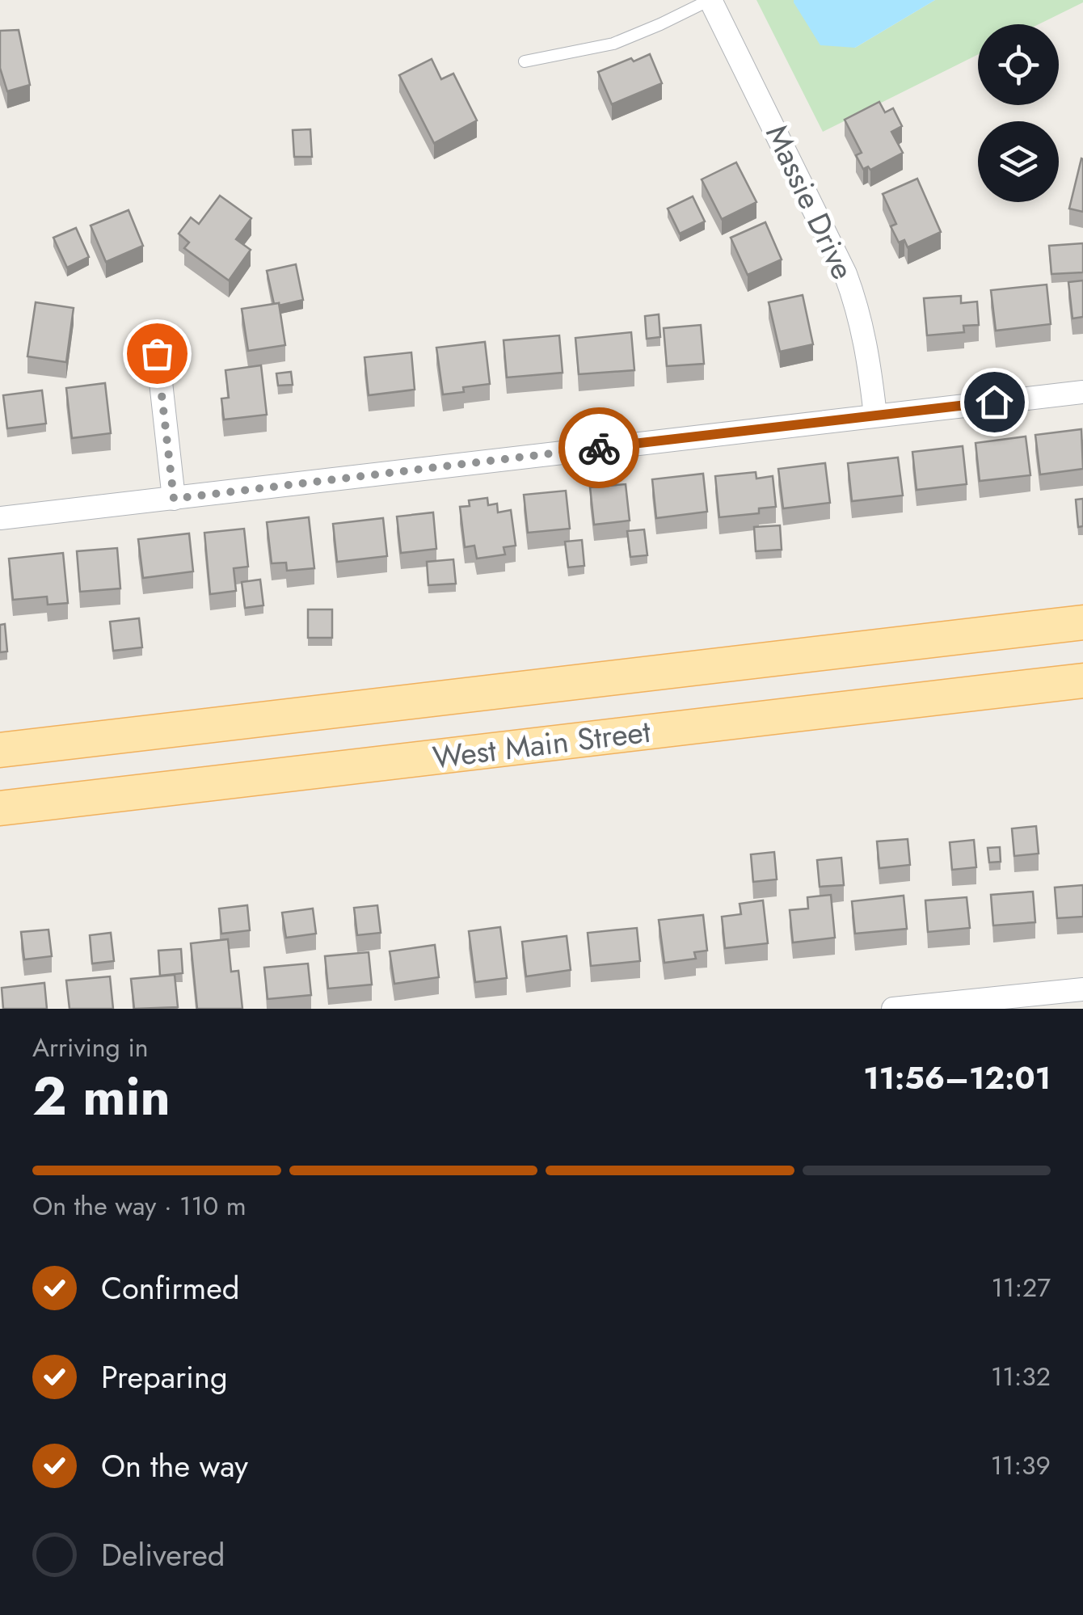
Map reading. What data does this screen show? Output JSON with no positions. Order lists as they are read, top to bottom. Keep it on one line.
{"streets":{"main road":["West Main Street"],"street":["Massie Drive"]},"page":{"heading":["2 min","Arriving in","11:56–12:01"],"bar":"On the way · 110 m","list":[["Confirmed","11:27"],["Preparing","11:32"],["On the way","11:39"],"Delivered"]}}
